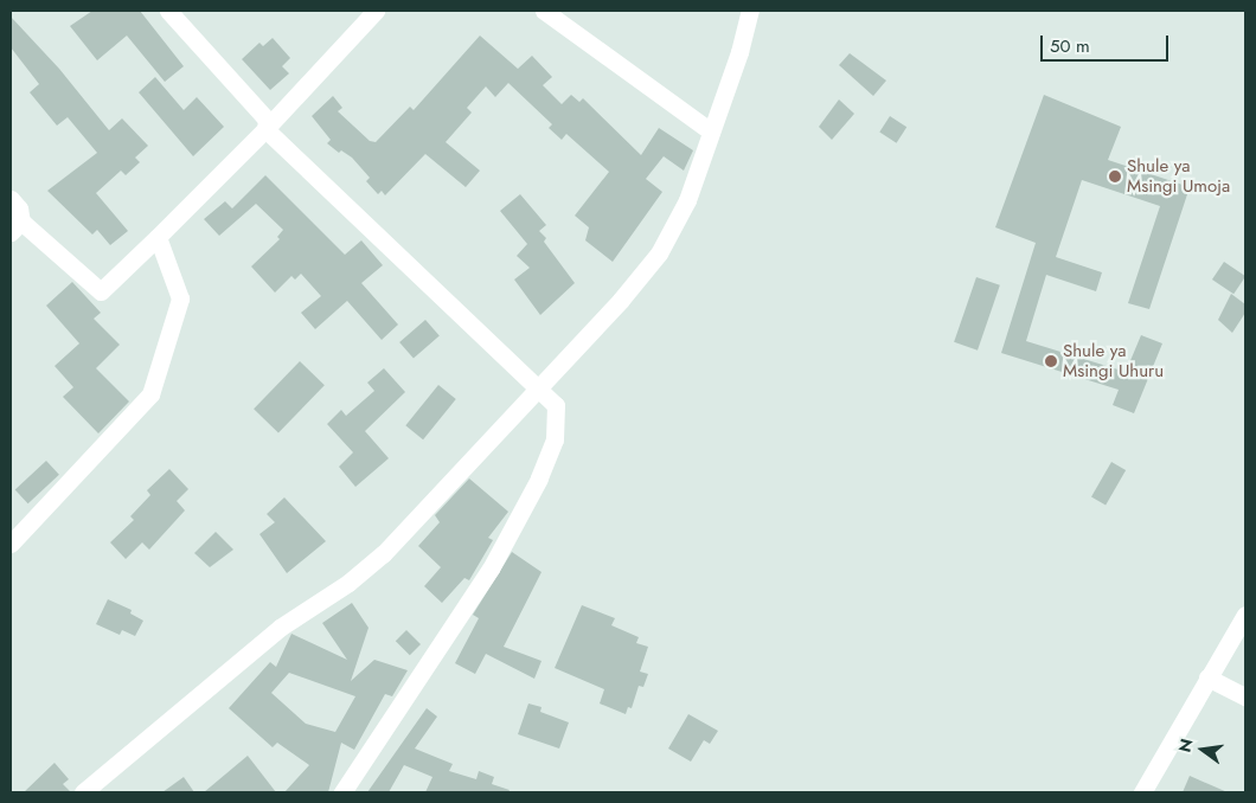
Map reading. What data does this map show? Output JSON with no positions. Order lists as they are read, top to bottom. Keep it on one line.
{"places":["Shule ya Msingi Umoja","Shule ya Msingi Uhuru"],"scale_bar":"50 m","north":"left"}
